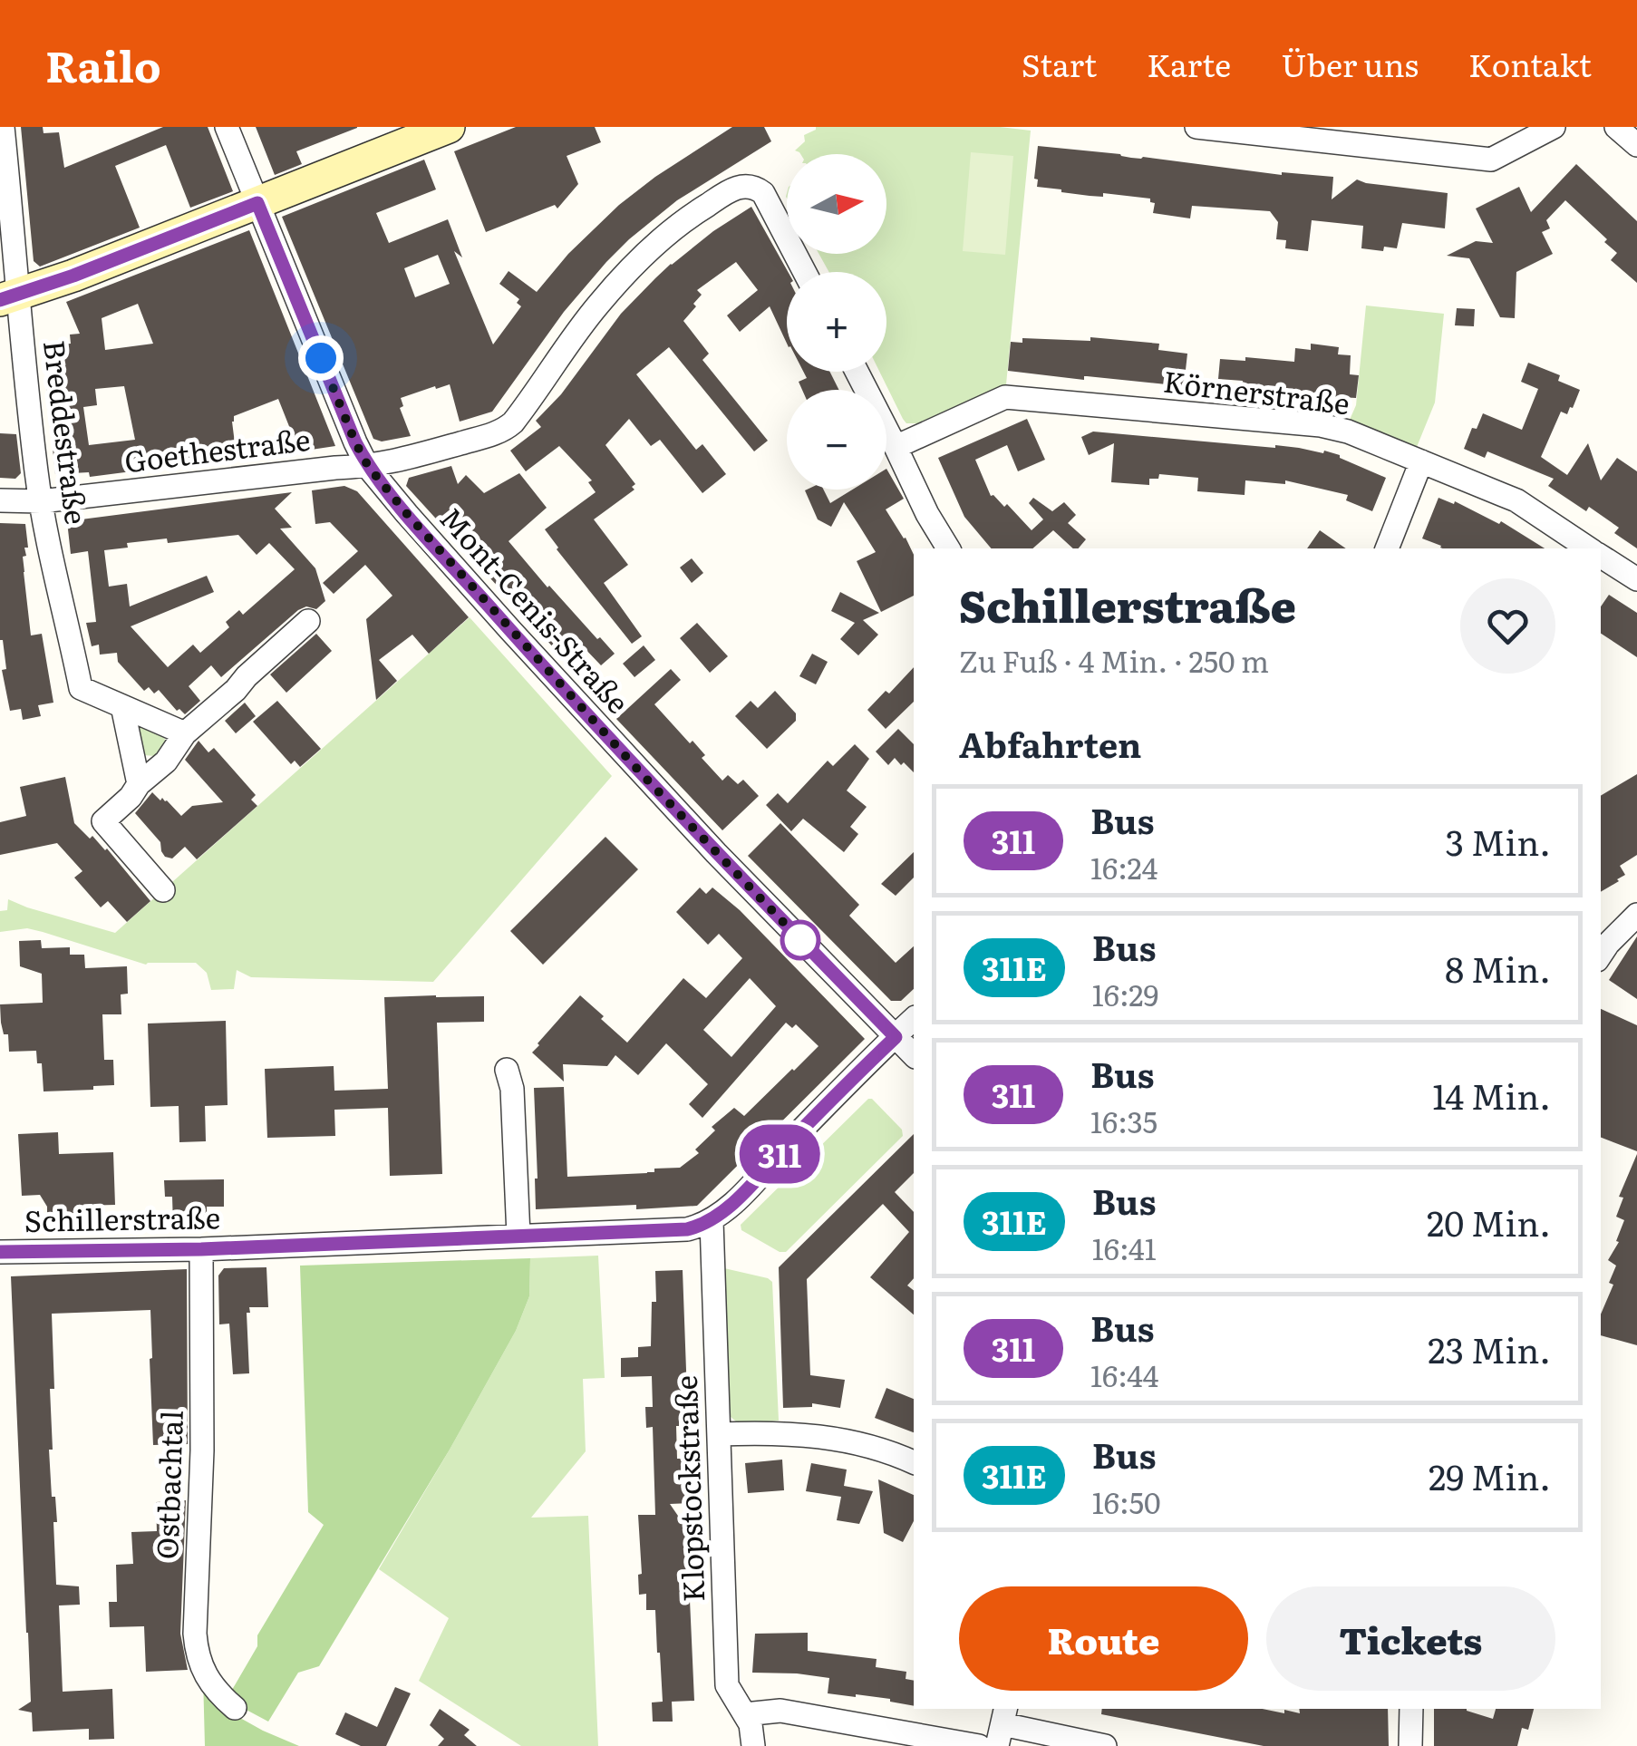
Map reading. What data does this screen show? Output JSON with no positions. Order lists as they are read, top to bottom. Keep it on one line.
{"streets":{"street":["Körnerstraße","Breddestraße","Goethestraße","Mont-Cenis-Straße","Schillerstraße","Ostbachtal","Klopstockstraße"]},"crossings":[["Breddestraße","Goethestraße"],["Goethestraße","Mont-Cenis-Straße"],["Schillerstraße","Ostbachtal"],["Schillerstraße","Klopstockstraße"]],"lines":["bus line 311"],"north":"right","page":{"header":"Railo","nav":["Start","Karte","Über uns","Kontakt"],"on_map":"311","map_buttons":["+","−"],"heading":[["Schillerstraße","Zu Fuß · 4 Min. · 250 m"],"Abfahrten"],"list":[{"mark":"311","name":"Bus","note":"16:24","value":"3 Min."},{"mark":"311E","name":"Bus","note":"16:29","value":"8 Min."},{"mark":"311","name":"Bus","note":"16:35","value":"14 Min."},{"mark":"311E","name":"Bus","note":"16:41","value":"20 Min."},{"mark":"311","name":"Bus","note":"16:44","value":"23 Min."},{"mark":"311E","name":"Bus","note":"16:50","value":"29 Min."}],"buttons":["Route","Tickets"]}}
